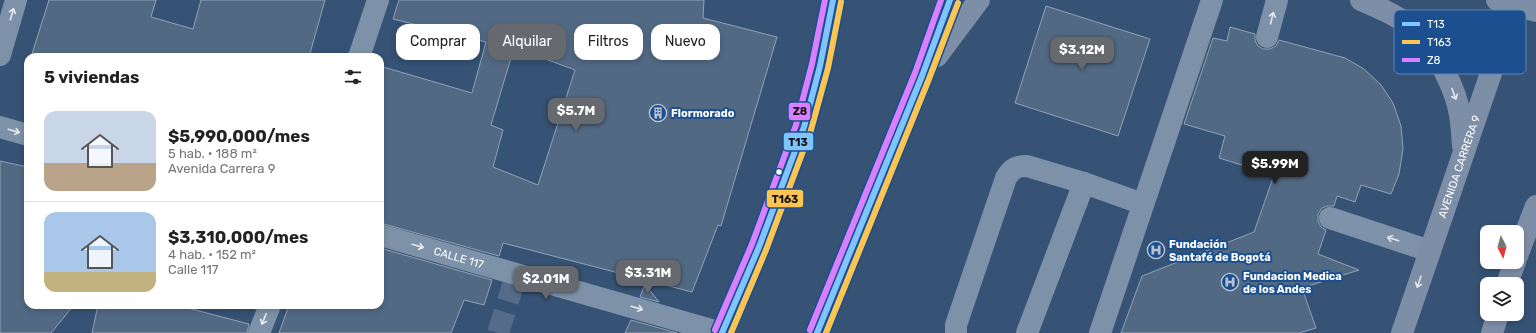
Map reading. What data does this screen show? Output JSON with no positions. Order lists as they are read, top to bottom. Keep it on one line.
{"streets":{"main road":["AVENIDA CARRERA 9"],"street":["CALLE 117"]},"one_way":["CALLE 117"],"places":{"building":["Flormorado"],"hospital":["Fundación Santafé de Bogotá","Fundacion Medica de los Andes"]},"lines":["transit line T13","transit line Z8","transit line T163"],"legend":["T13","T163","Z8"],"north":"bottom","page":{"chip":["Comprar","Alquilar","Filtros","Nuevo"],"price":["$3.12M","$5.7M","$5.99M","$3.31M","$2.01M"],"heading":"5 viviendas","list":[{"name":"$5,990,000/mes","note":"5 hab. · 188 m² · Avenida Carrera 9"},{"name":"$3,310,000/mes","note":"4 hab. · 152 m² · Calle 117"}]}}
